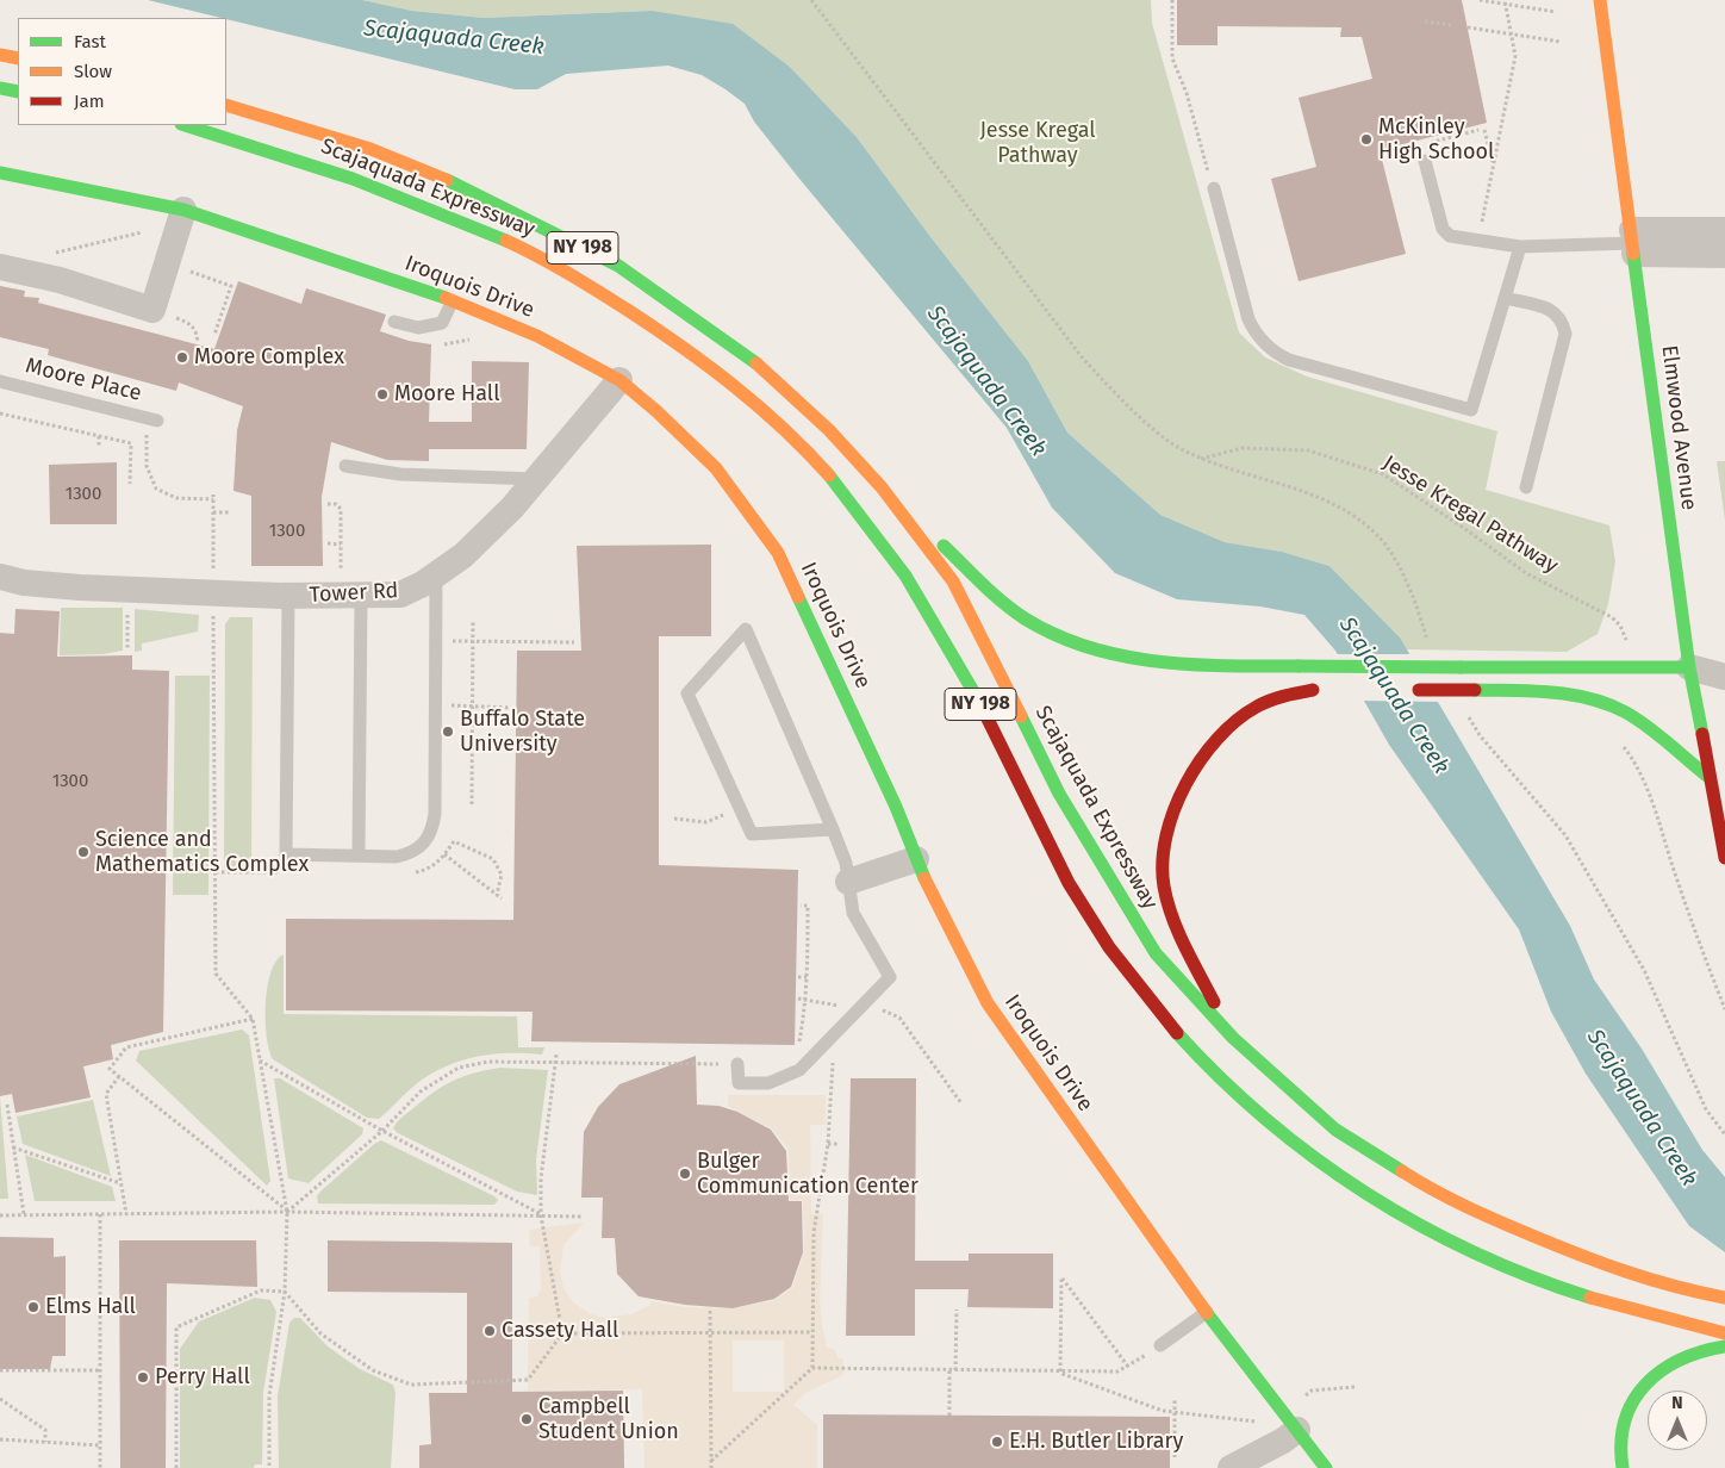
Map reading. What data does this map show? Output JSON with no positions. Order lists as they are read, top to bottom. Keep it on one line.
{"streets":{"main road":["Scajaquada Expressway","NY 198","Iroquois Drive","Elmwood Avenue"],"street":["Tower Rd"],"lane":["Moore Place"],"path":["Jesse Kregal Pathway"]},"crossings":[["Iroquois Drive","Tower Rd"]],"water":["Scajaquada Creek"],"parks":["Jesse Kregal Pathway"],"places":["McKinley High School","Moore Complex","Moore Hall","Buffalo State University","Science and Mathematics Complex","Bulger Communication Center","Elms Hall","Cassety Hall","Perry Hall","Campbell Student Union","E.H. Butler Library"],"house_numbers":["1300","1300","1300"],"legend":["Fast","Slow","Jam"],"north":"top"}
